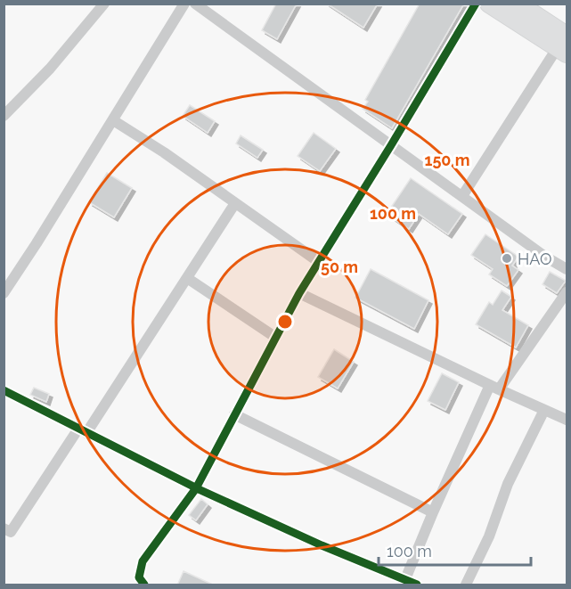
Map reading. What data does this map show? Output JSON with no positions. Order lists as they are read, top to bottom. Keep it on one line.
{"places":["HAO"],"scale_bar":"100 m","rings":["150 m","100 m","50 m"]}
